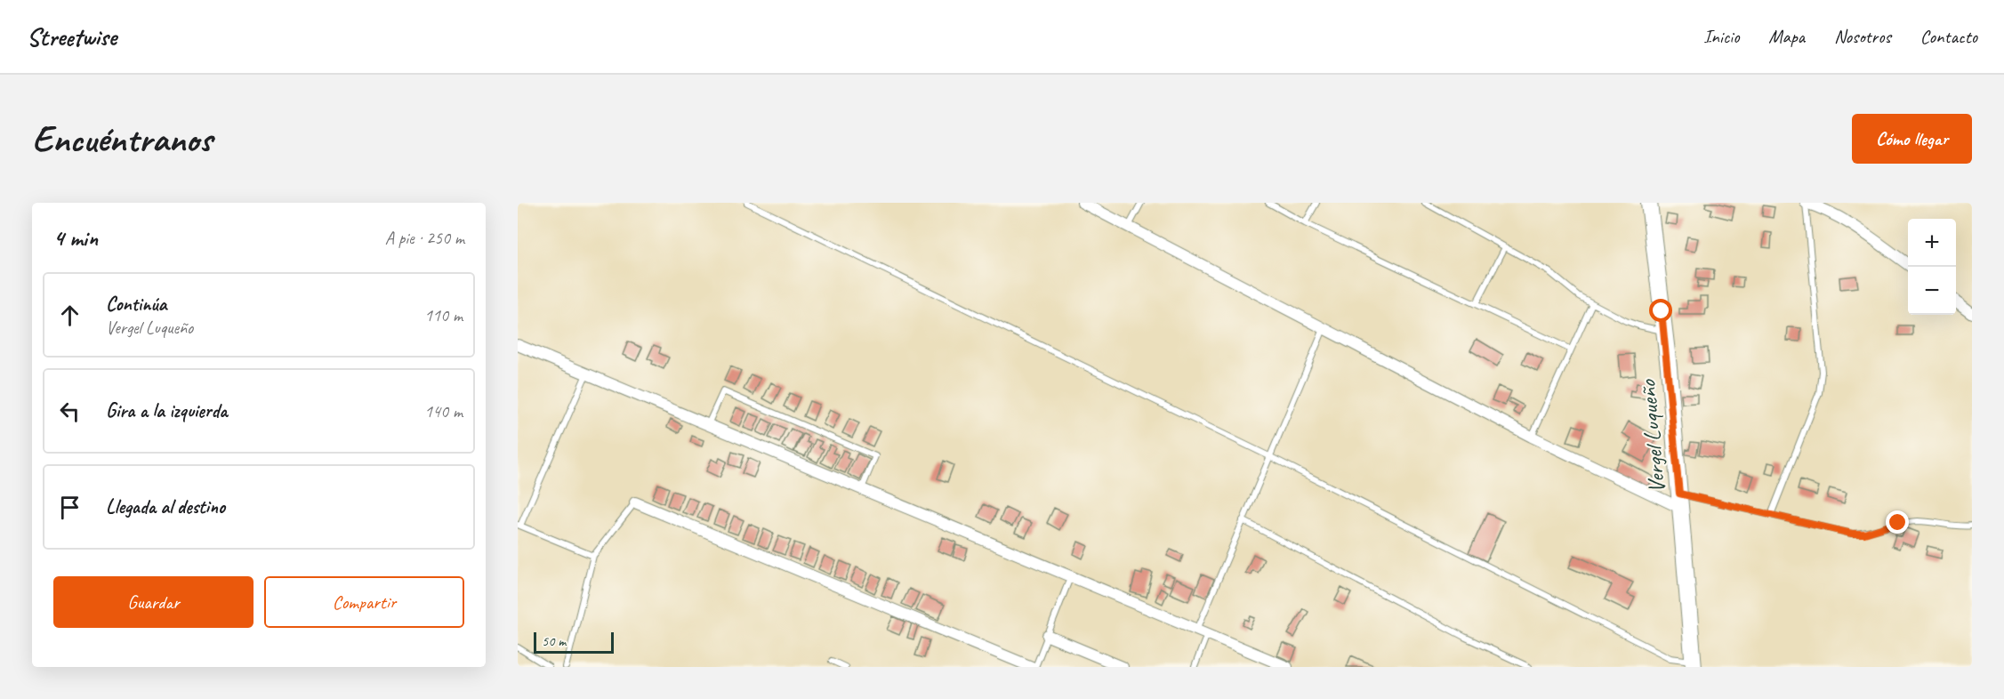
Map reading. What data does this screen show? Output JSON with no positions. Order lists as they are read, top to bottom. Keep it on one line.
{"streets":{"main road":["Vergel Luqueño"]},"scale_bar":"50 m","page":{"header":"Streetwise","nav":["Inicio","Mapa","Nosotros","Contacto"],"buttons":["Cómo llegar",["Guardar","Compartir"]],"title":"Encuéntranos","heading":["4 min","A pie · 250 m"],"map_buttons":["+","−"],"list":[["Continúa","Vergel Luqueño","110 m"],["Gira a la izquierda","140 m"],"Llegada al destino"],"scale":"50 m"}}
